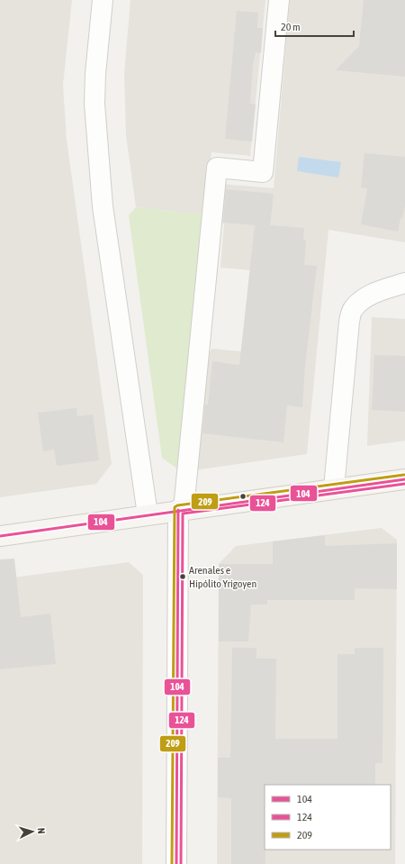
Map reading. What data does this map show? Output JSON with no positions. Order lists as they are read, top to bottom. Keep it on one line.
{"places":["Arenales e Hipólito Yrigoyen"],"lines":["transit line 209","transit line 104","transit line 124"],"legend":["104","124","209"],"scale_bar":"20 m","north":"right"}
